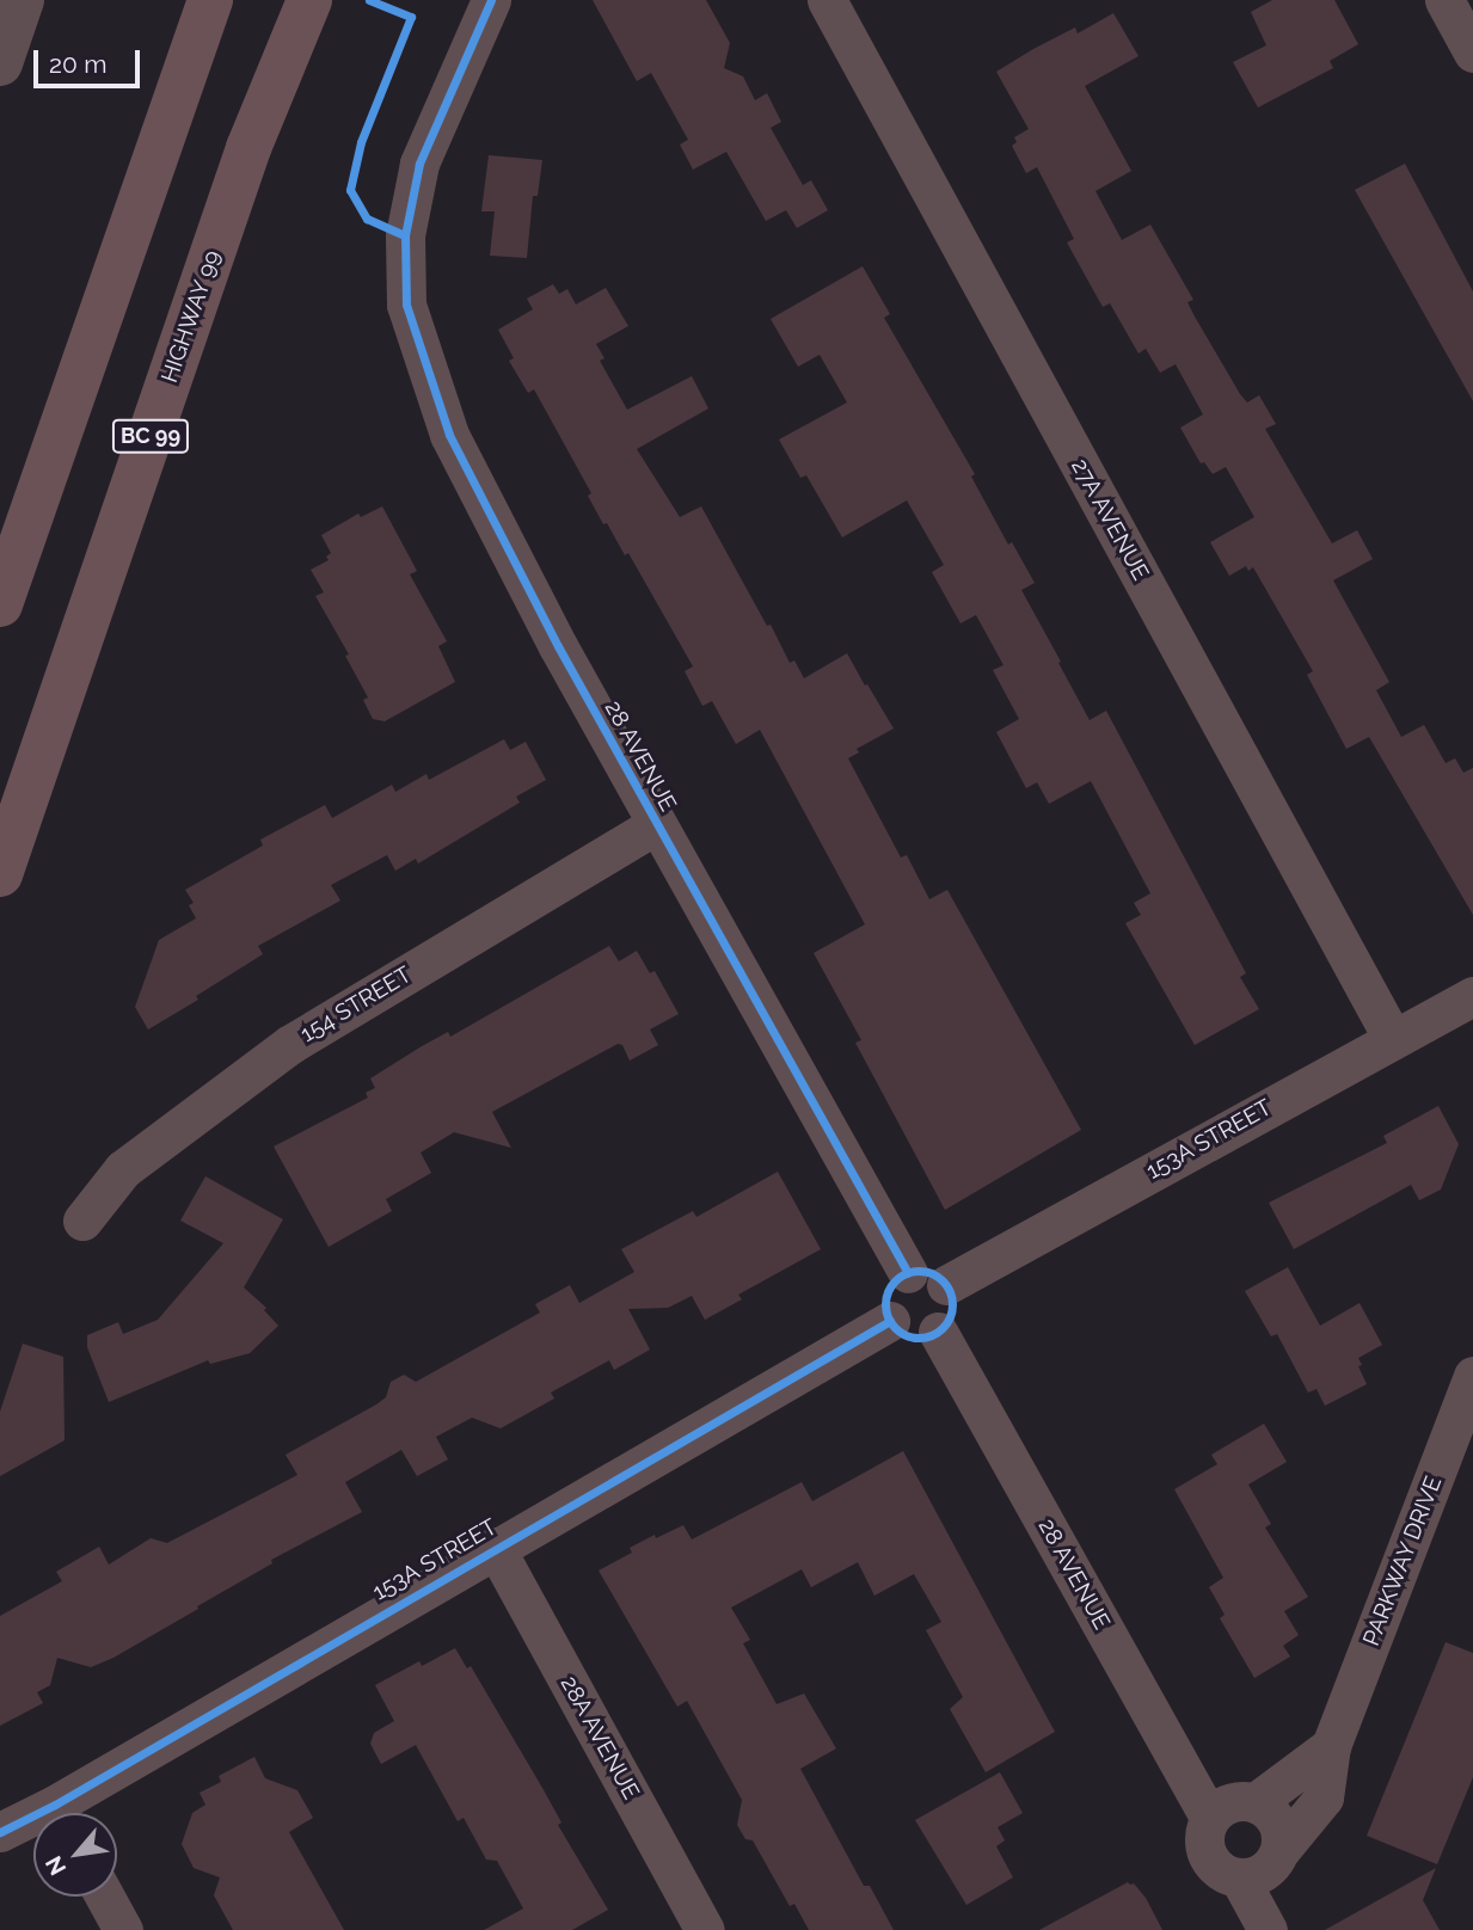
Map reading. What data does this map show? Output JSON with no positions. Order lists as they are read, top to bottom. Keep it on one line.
{"streets":{"highway":["HIGHWAY 99","BC 99"],"street":["27A AVENUE","28 AVENUE","154 STREET","153A STREET","PARKWAY DRIVE","28A AVENUE"]},"crossings":[["27A AVENUE","153A STREET"],["28 AVENUE","154 STREET"],["28 AVENUE","153A STREET"],["28 AVENUE","PARKWAY DRIVE"],["153A STREET","28A AVENUE"]],"scale_bar":"20 m","north":"bottom left"}
